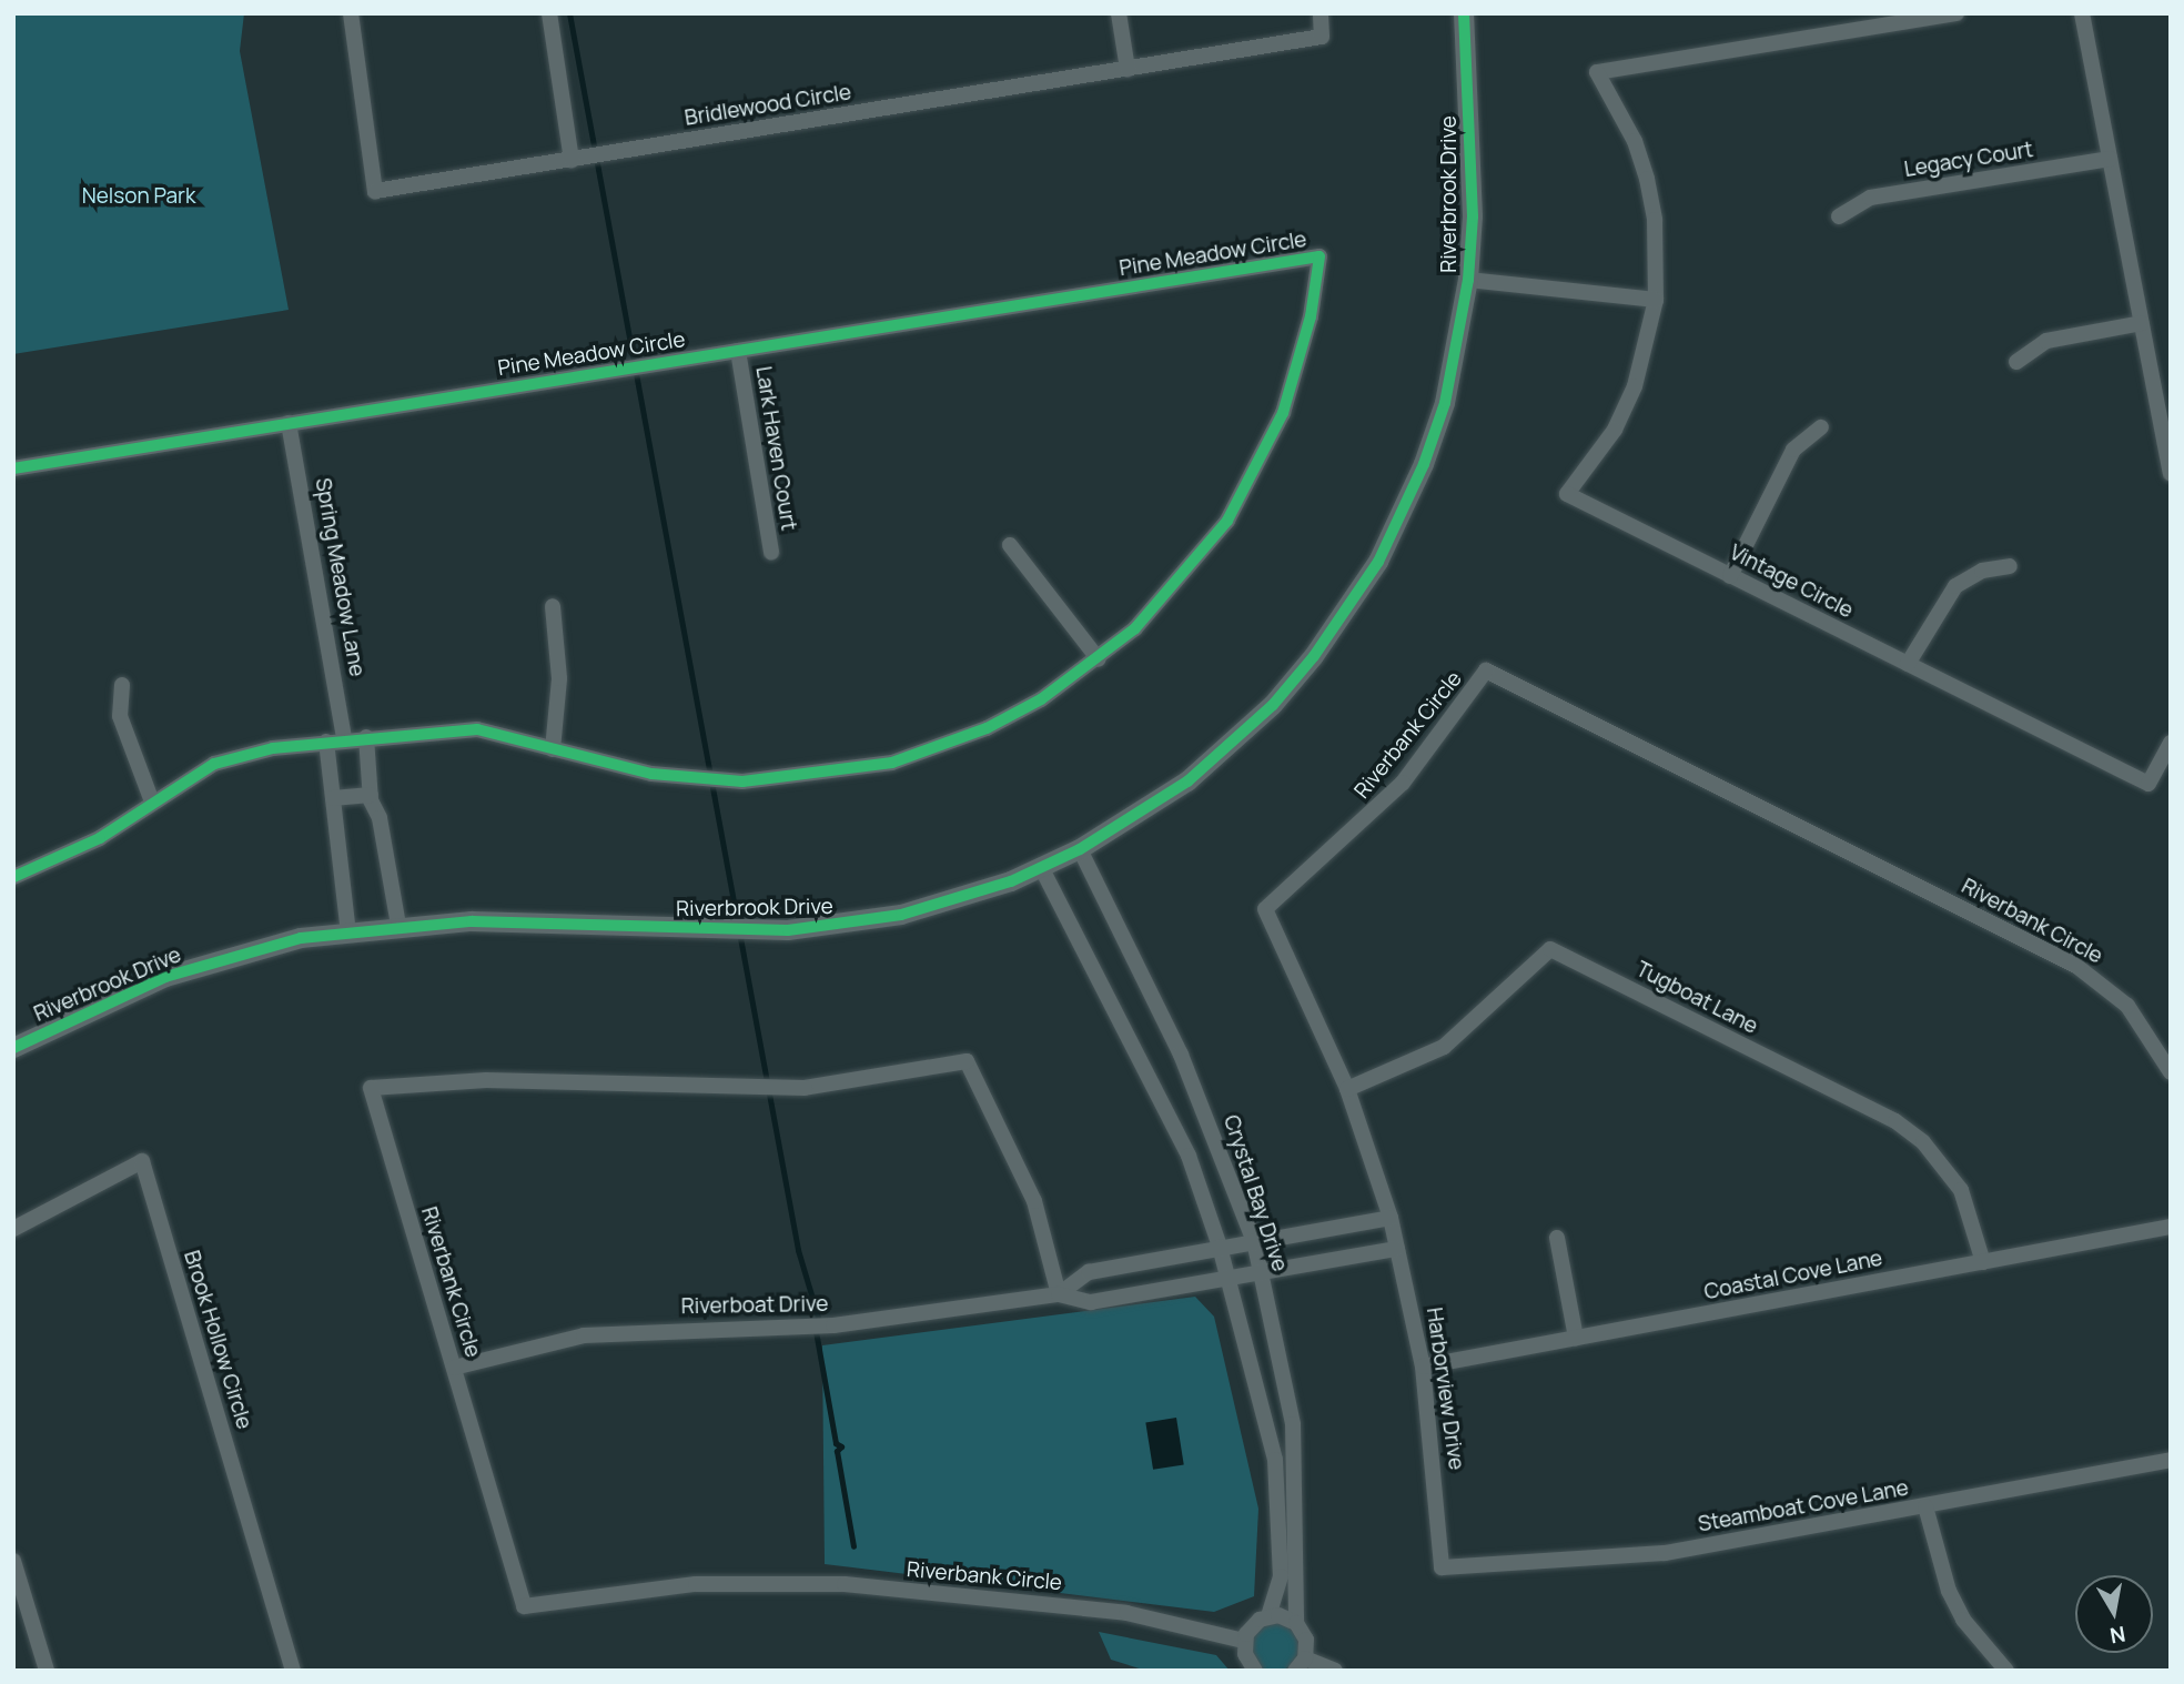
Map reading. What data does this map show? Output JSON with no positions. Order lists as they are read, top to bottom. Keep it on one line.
{"streets":{"street":["Bridlewood Circle","Legacy Court","Riverbrook Drive","Pine Meadow Circle","Lark Haven Court","Spring Meadow Lane","Vintage Circle","Riverbank Circle","Tugboat Lane","Crystal Bay Drive","Coastal Cove Lane","Riverboat Drive","Brook Hollow Circle","Harborview Drive","Steamboat Cove Lane"]},"crossings":[["Riverbrook Drive","Crystal Bay Drive"],["Pine Meadow Circle","Lark Haven Court"],["Pine Meadow Circle","Spring Meadow Lane"],["Riverbank Circle","Tugboat Lane"],["Riverbank Circle","Riverboat Drive"],["Riverbank Circle","Harborview Drive"],["Tugboat Lane","Coastal Cove Lane"],["Coastal Cove Lane","Harborview Drive"],["Harborview Drive","Steamboat Cove Lane"]],"parks":["Nelson Park"],"north":"bottom"}
